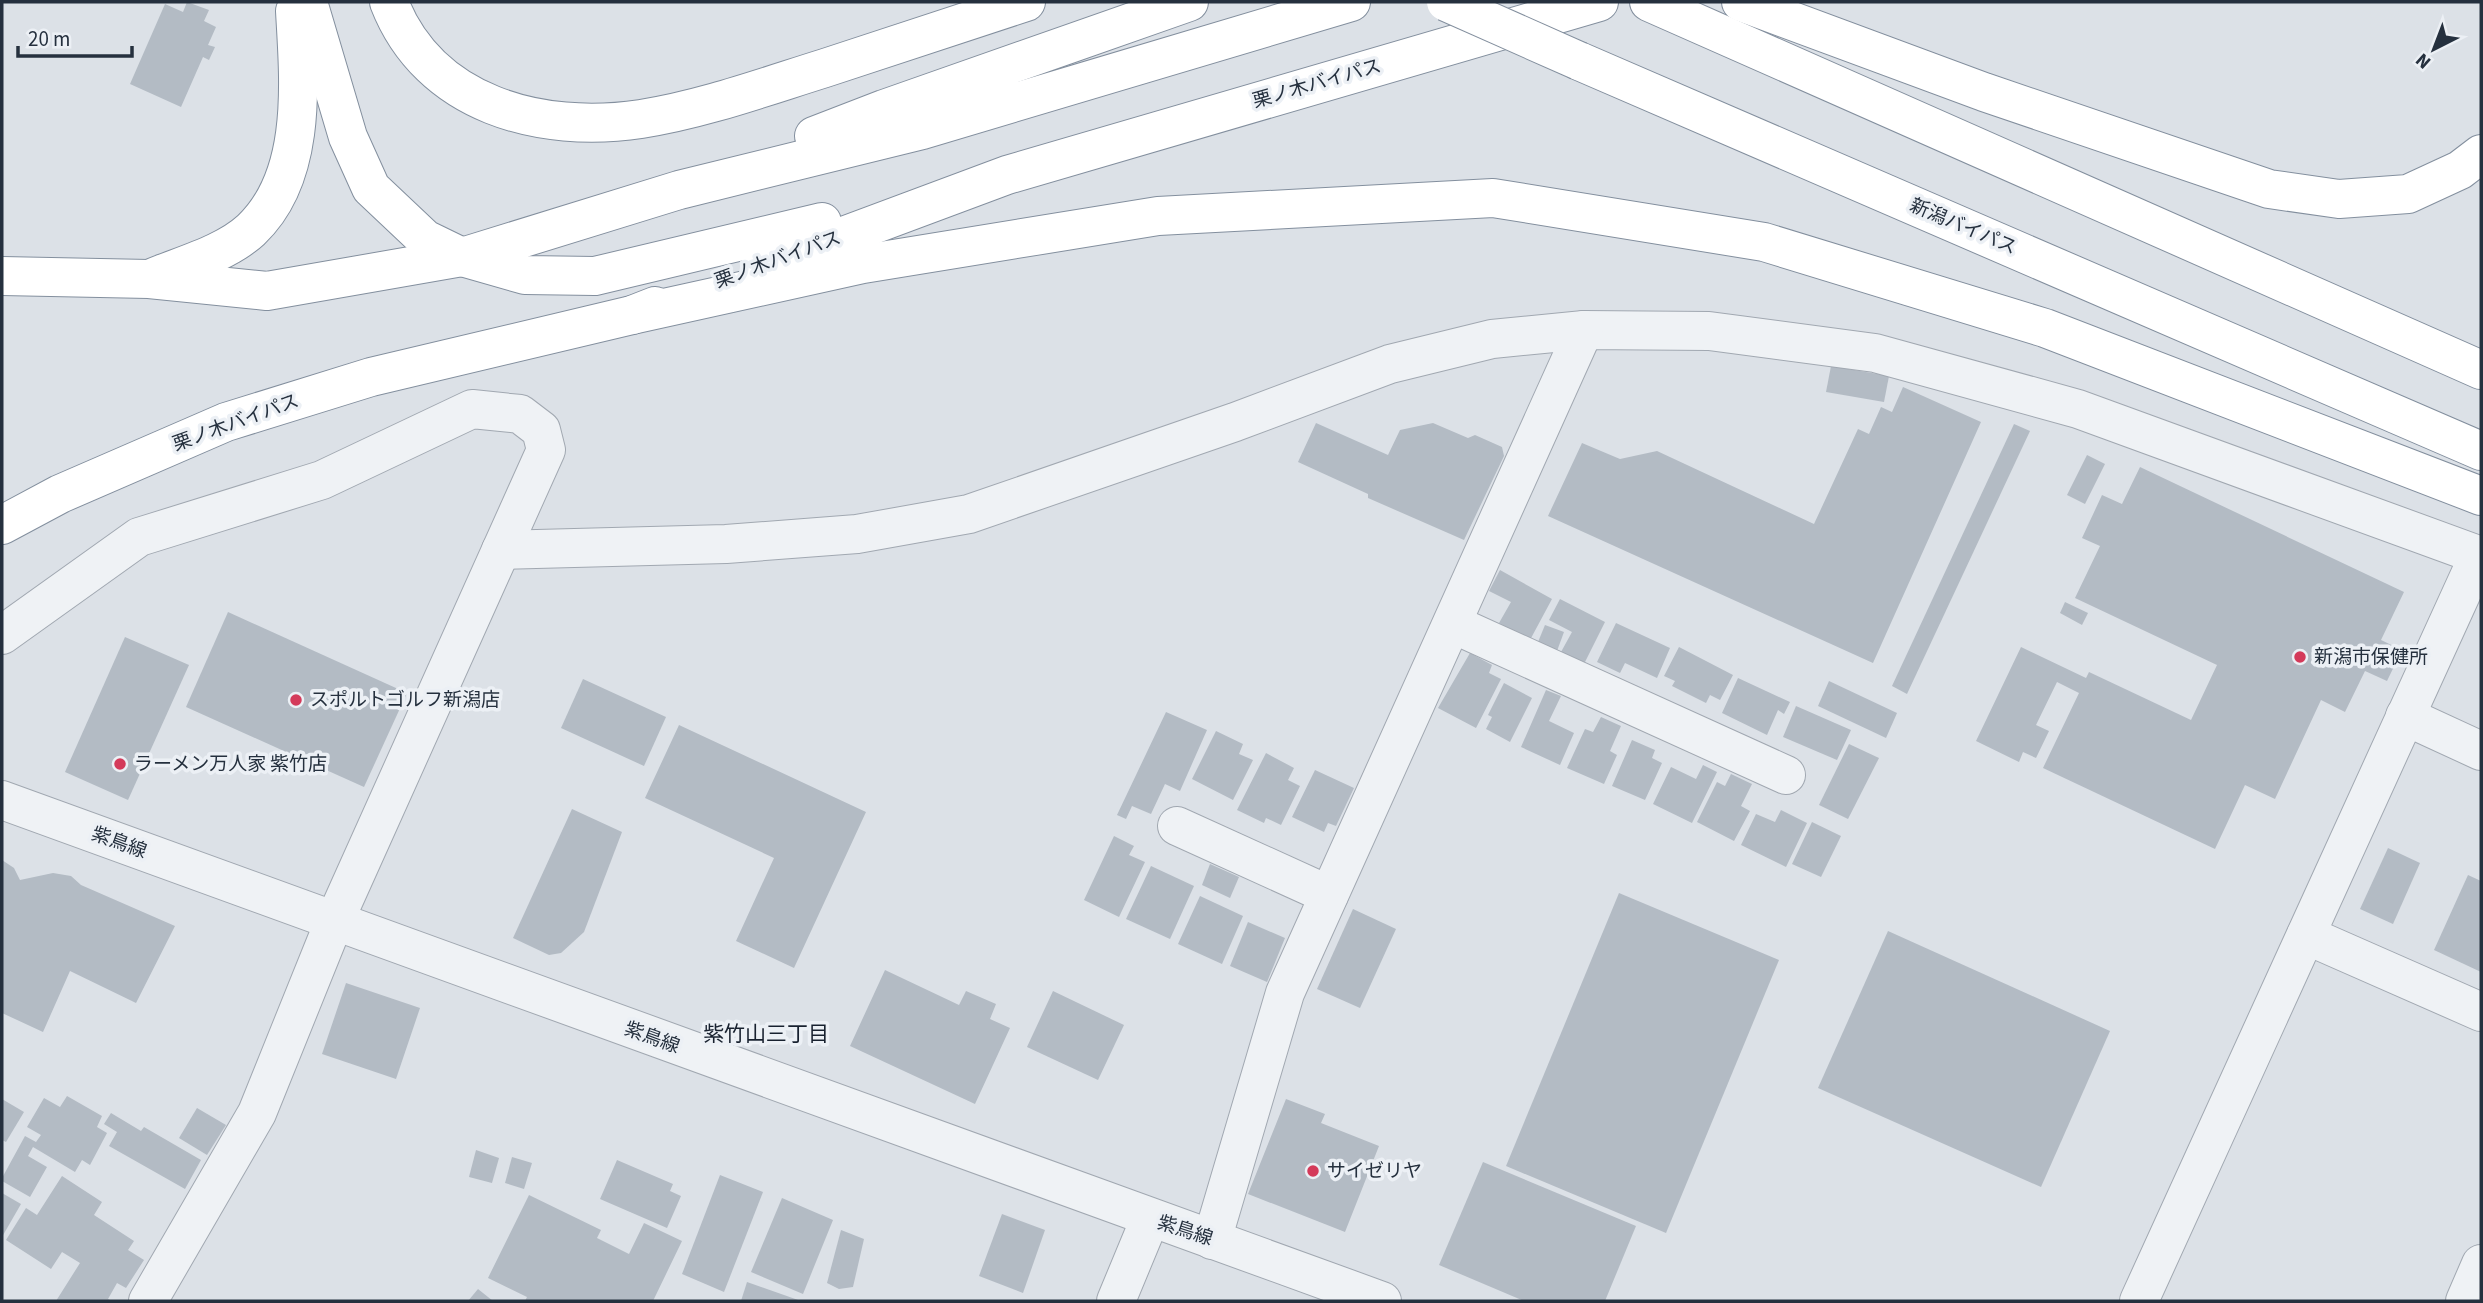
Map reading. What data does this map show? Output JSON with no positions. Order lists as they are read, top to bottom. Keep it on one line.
{"streets":{"highway":["栗ノ木バイパス","新潟バイパス"],"street":["紫鳥線"]},"districts":["紫竹山三丁目"],"places":["新潟市保健所","スポルトゴルフ新潟店","ラーメン万人家 紫竹店","サイゼリヤ"],"scale_bar":"20 m","north":"bottom left"}
